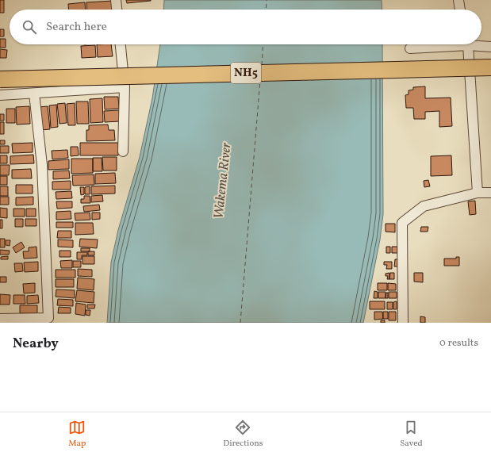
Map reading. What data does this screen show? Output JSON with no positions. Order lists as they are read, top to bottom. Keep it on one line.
{"streets":{"highway":["NH5"]},"water":["Wakema River"],"page":{"search":"Search here","heading":["Nearby","0 results"],"nav":["Map","Directions","Saved"]}}
